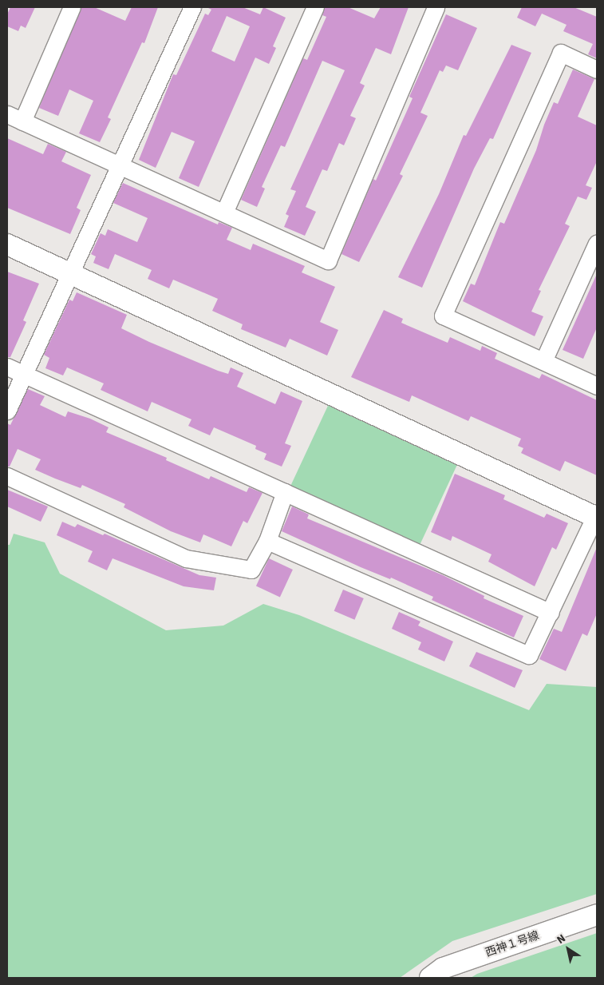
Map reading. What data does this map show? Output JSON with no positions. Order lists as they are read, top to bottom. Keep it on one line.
{"streets":{"street":["西神１号線"]},"north":"top left"}
